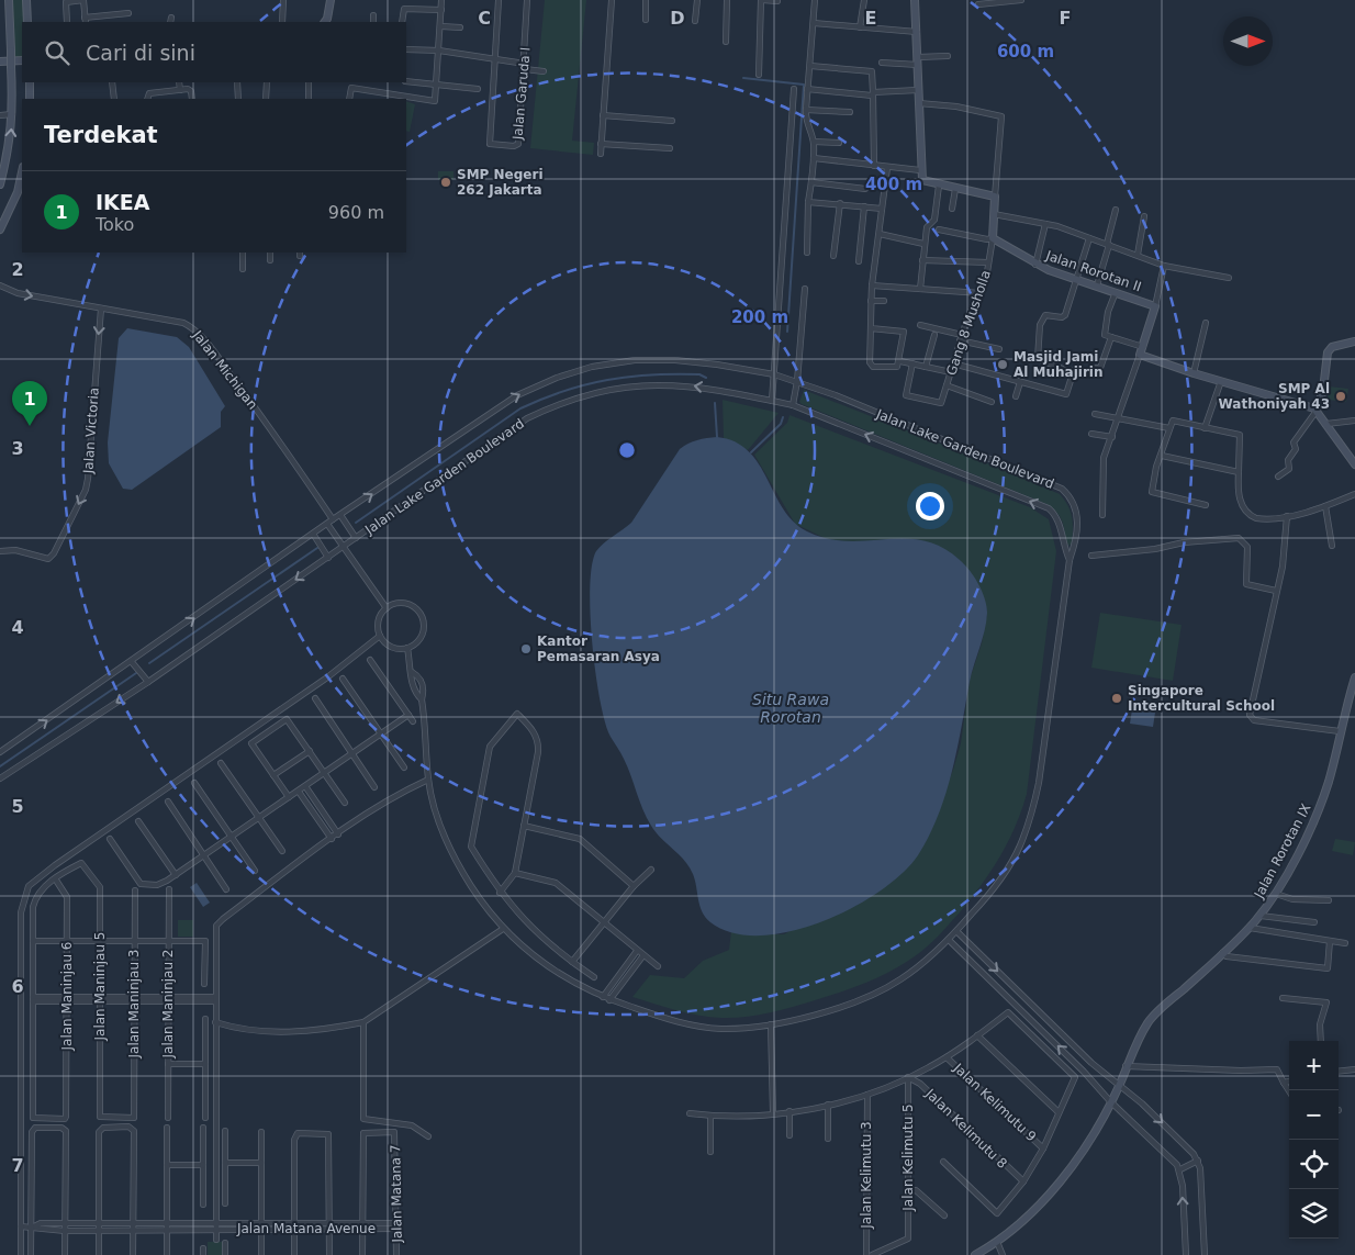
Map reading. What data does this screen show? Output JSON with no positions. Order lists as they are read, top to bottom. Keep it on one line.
{"streets":{"street":["Jalan Garuda I","Jalan Rorotan II","Gang 8 Musholla","Jalan Michigan","Jalan Victoria","Jalan Lake Garden Boulevard","Jalan Rorotan IX","Jalan Maninjau 5","Jalan Maninjau 6","Jalan Maninjau 3","Jalan Maninjau 2","Jalan Kelimutu 9","Jalan Kelimutu 8","Jalan Kelimutu 5","Jalan Kelimutu 3","Jalan Matana 7","Jalan Matana Avenue"]},"crossings":[["Jalan Rorotan II","Gang 8 Musholla"],["Jalan Michigan","Jalan Victoria"],["Jalan Michigan","Jalan Lake Garden Boulevard"],["Jalan Maninjau 5","Jalan Maninjau 6"],["Jalan Maninjau 5","Jalan Maninjau 3"],["Jalan Kelimutu 8","Jalan Kelimutu 5"],["Jalan Matana 7","Jalan Matana Avenue"]],"one_way":["Jalan Victoria"],"water":["Situ Rawa Rorotan"],"places":["SMP Negeri 262 Jakarta","Masjid Jami Al Muhajirin","SMP Al Wathoniyah 43","Kantor Pemasaran Asya","Singapore Intercultural School"],"north":"right","page":{"search":"Cari di sini","heading":"Terdekat","list":[{"mark":"1","name":"IKEA","note":"Toko","value":"960 m"}],"pins":"1","map_buttons":["+","−"]},"grid":{"columns":["C","D","E","F"],"rows":["2","3","4","5","6","7"]},"rings":["600 m","400 m","200 m"]}
